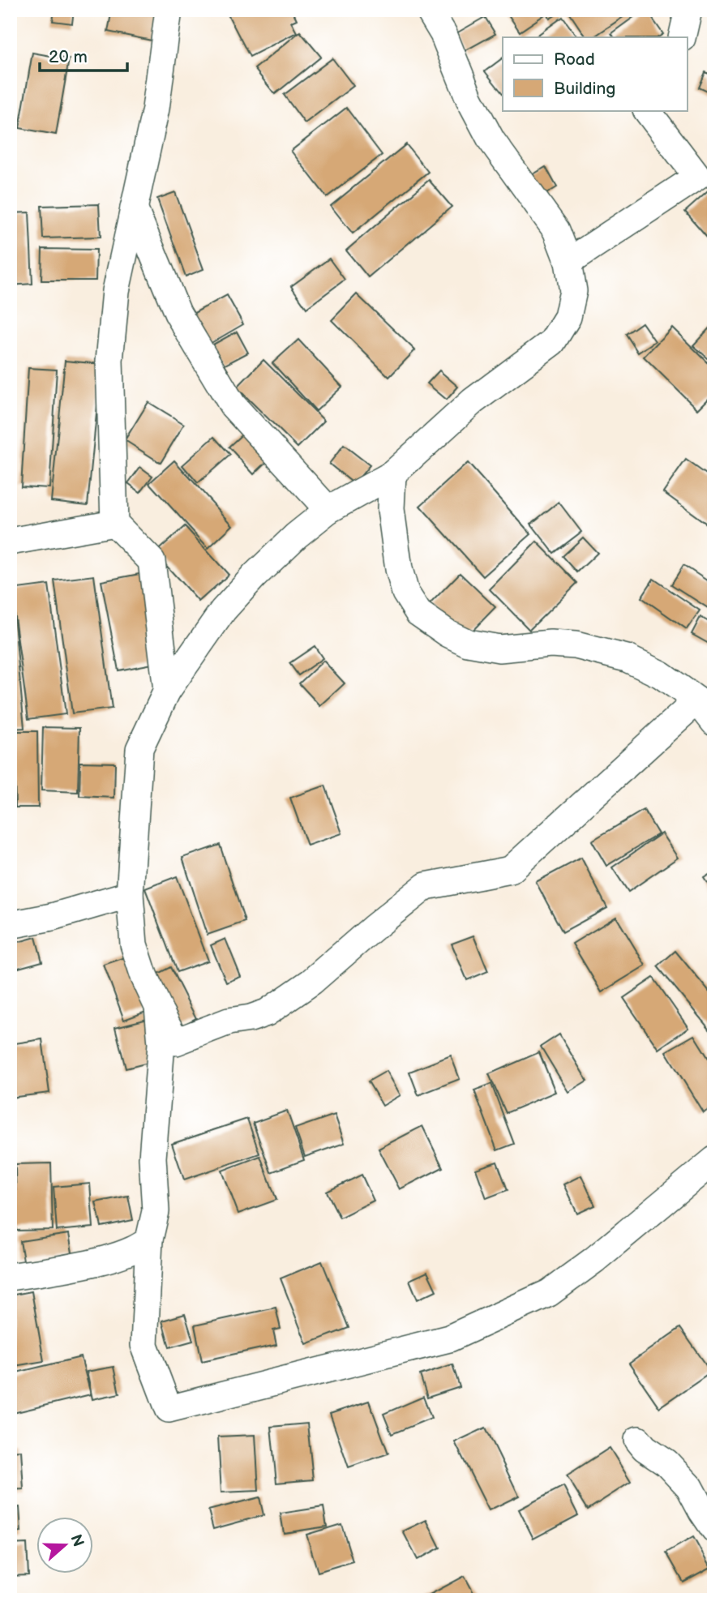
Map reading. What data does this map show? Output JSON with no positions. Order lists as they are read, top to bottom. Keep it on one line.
{"legend":["Road","Building"],"scale_bar":"20 m","north":"right"}
